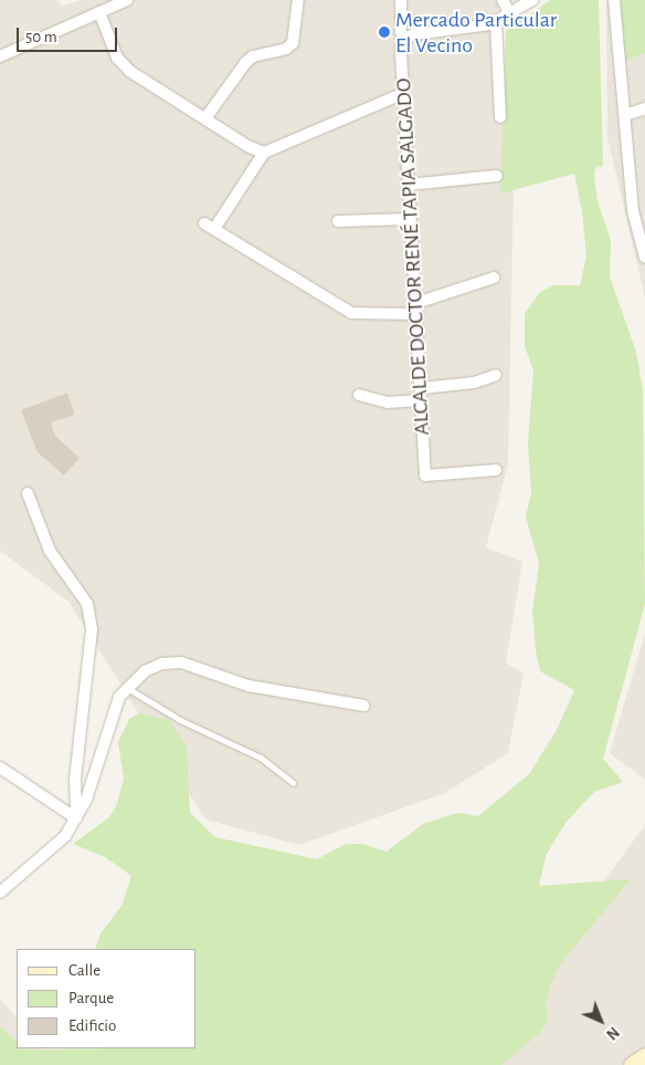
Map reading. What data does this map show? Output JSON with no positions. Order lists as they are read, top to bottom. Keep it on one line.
{"streets":{"street":["ALCALDE DOCTOR RENÉ TAPIA SALGADO"]},"places":["Mercado Particular El Vecino"],"legend":["Calle","Parque","Edificio"],"scale_bar":"50 m","north":"bottom right"}
